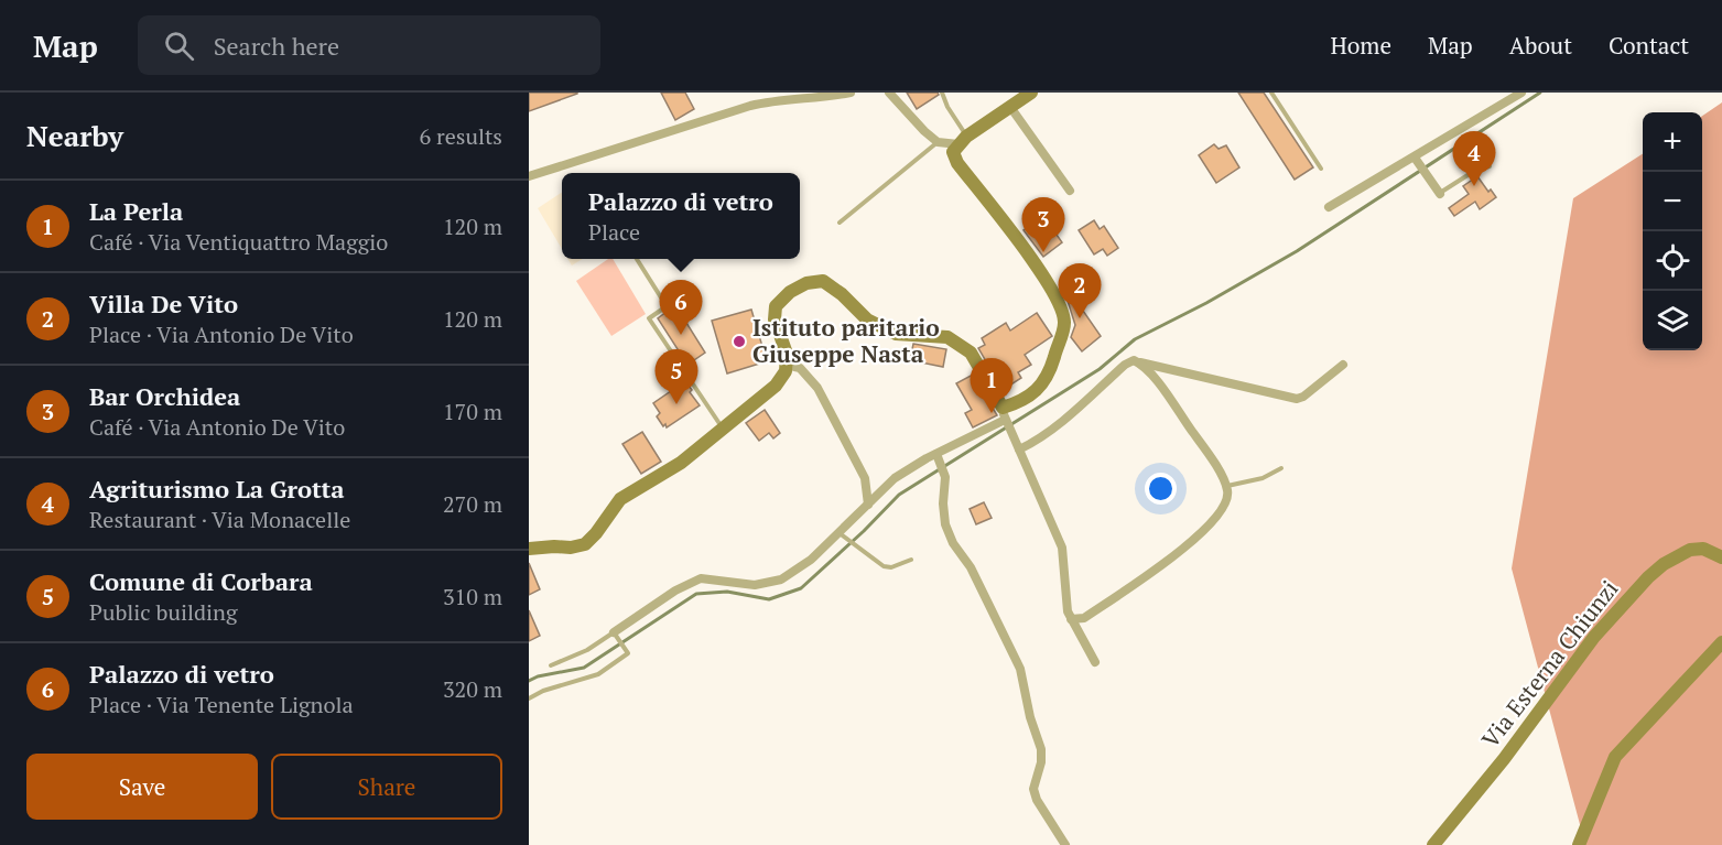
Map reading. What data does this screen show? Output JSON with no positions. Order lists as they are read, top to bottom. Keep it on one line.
{"streets":{"main road":["Via Esterna Chiunzi"]},"places":["Istituto paritario Giuseppe Nasta"],"page":{"header":"Map","search":"Search here","nav":["Home","Map","About","Contact"],"heading":["Nearby","6 results"],"map_buttons":["+","−"],"pins":["4","3","2","6","5","1"],"popup":["Palazzo di vetro","Place"],"list":[{"mark":"1","name":"La Perla","note":"Café · Via Ventiquattro Maggio","value":"120 m"},{"mark":"2","name":"Villa De Vito","note":"Place · Via Antonio De Vito","value":"120 m"},{"mark":"3","name":"Bar Orchidea","note":"Café · Via Antonio De Vito","value":"170 m"},{"mark":"4","name":"Agriturismo La Grotta","note":"Restaurant · Via Monacelle","value":"270 m"},{"mark":"5","name":"Comune di Corbara","note":"Public building","value":"310 m"},{"mark":"6","name":"Palazzo di vetro","note":"Place · Via Tenente Lignola","value":"320 m"}],"buttons":["Save","Share"]}}
